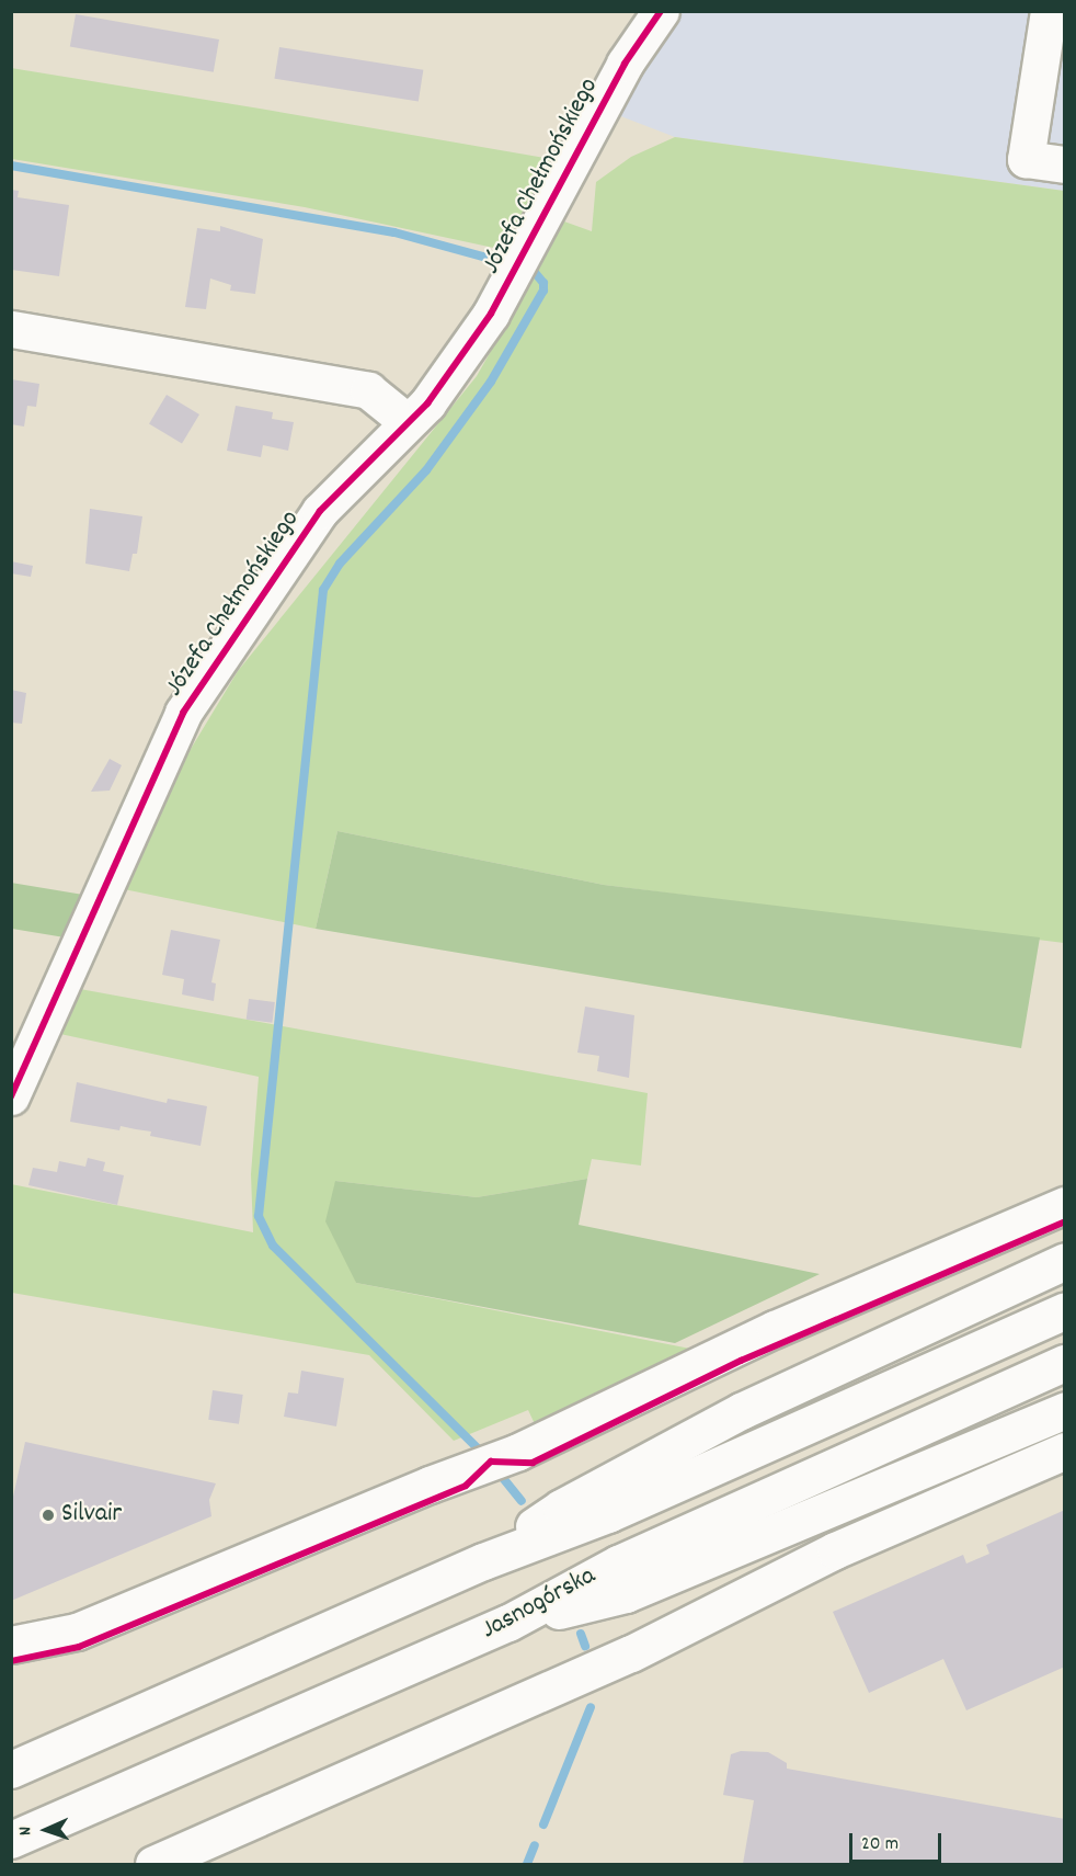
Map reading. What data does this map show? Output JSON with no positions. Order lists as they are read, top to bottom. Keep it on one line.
{"streets":{"main road":["Józefa Chełmońskiego","Jasnogórska"]},"places":["Silvair"],"scale_bar":"20 m","north":"left"}
